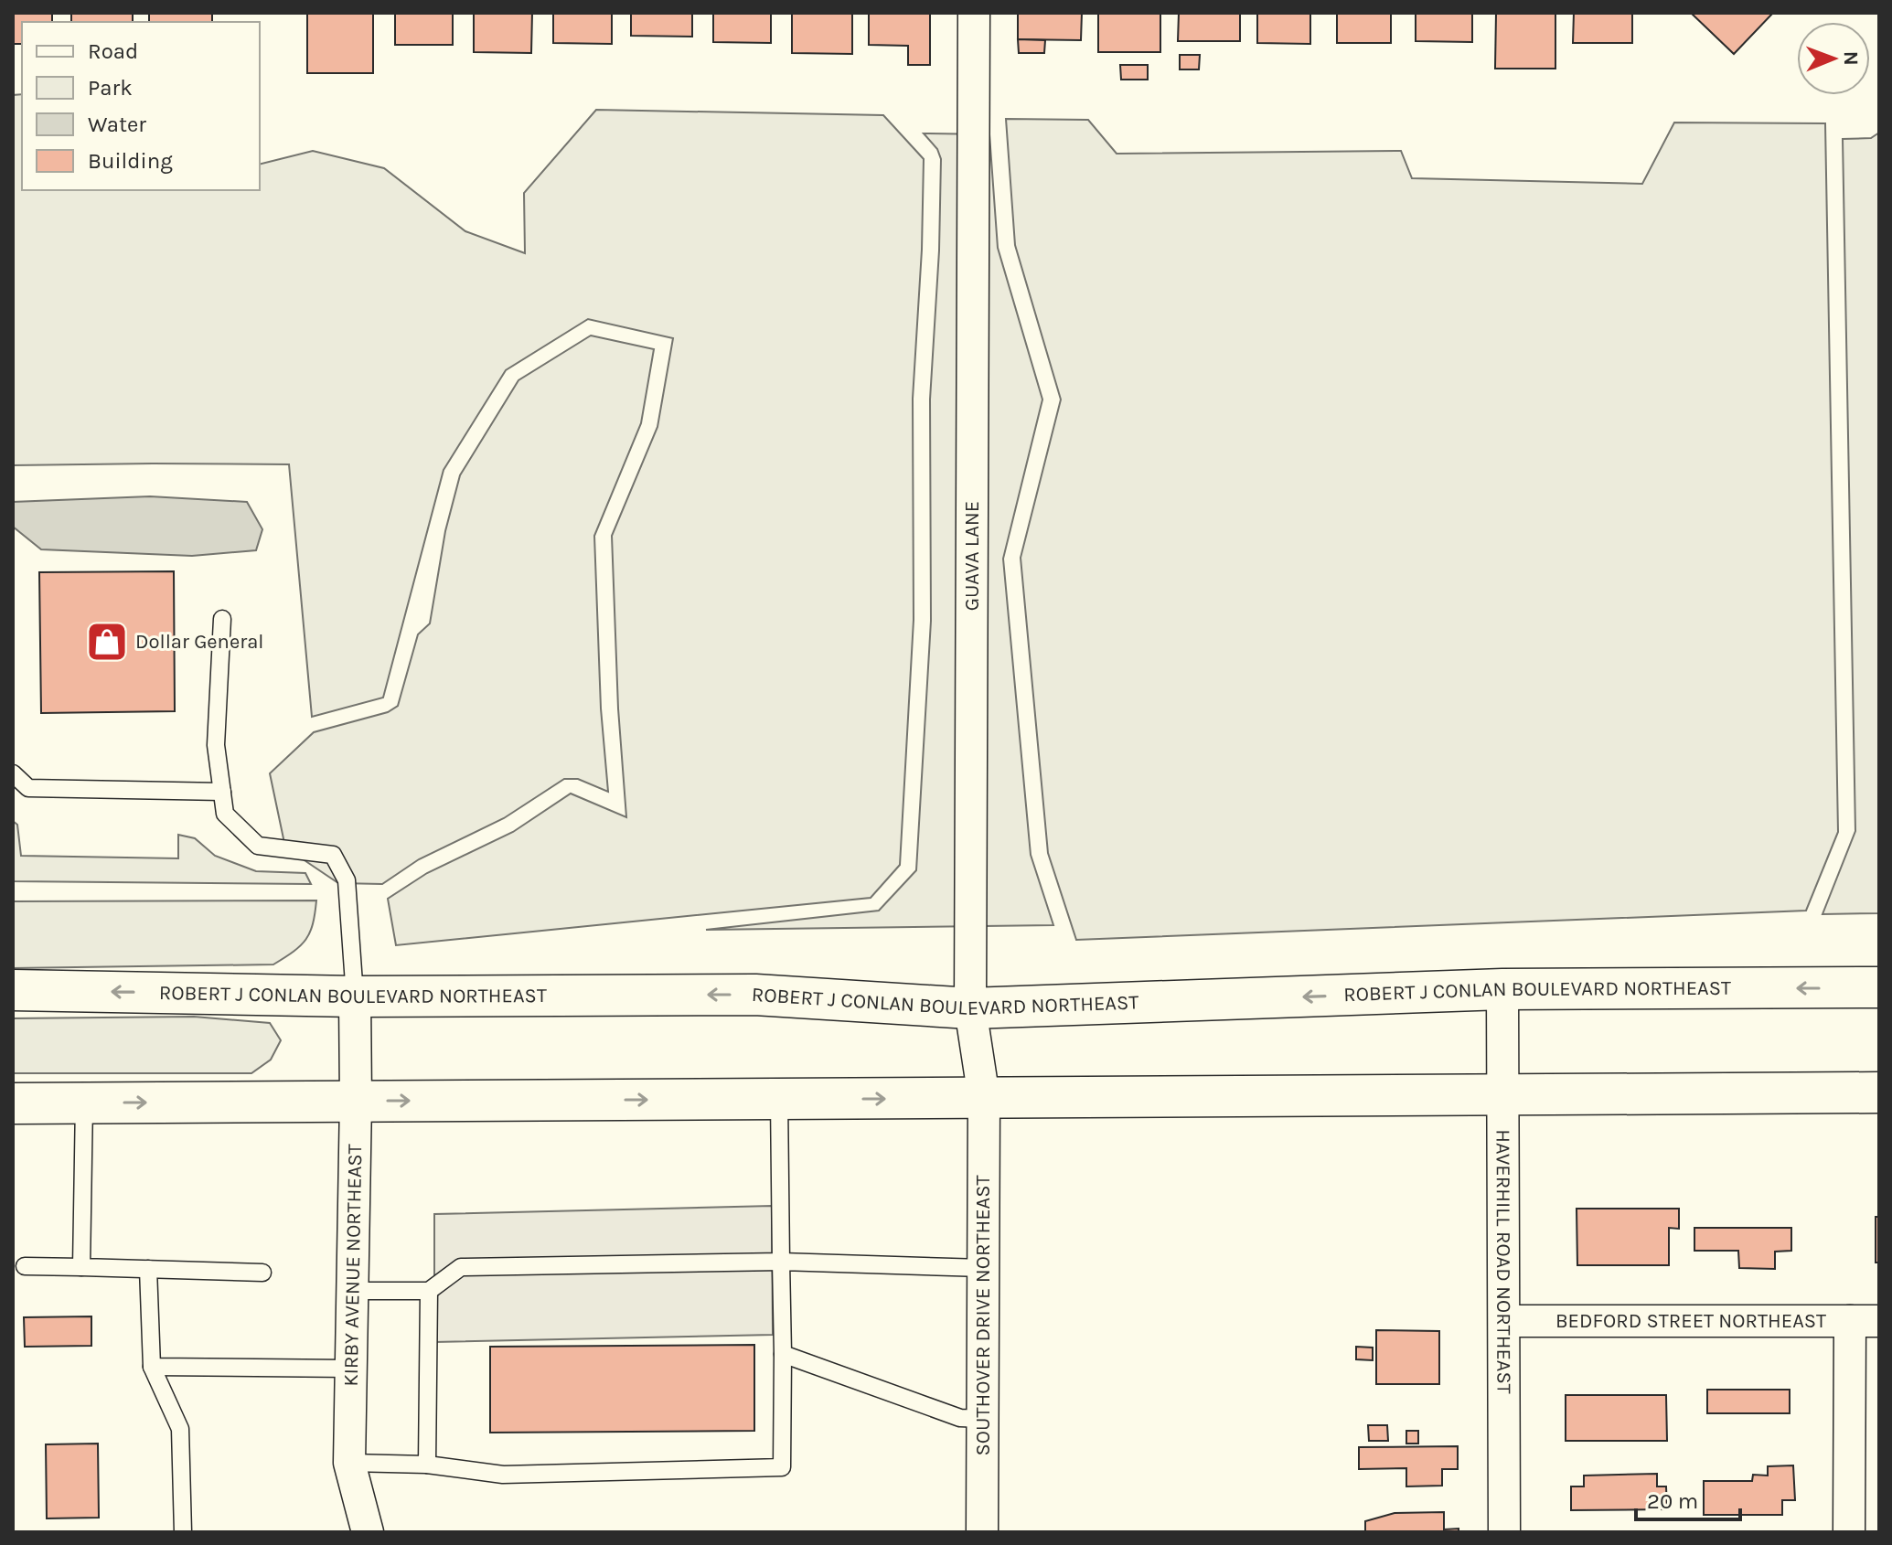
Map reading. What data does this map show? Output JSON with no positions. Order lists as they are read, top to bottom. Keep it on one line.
{"streets":{"main road":["ROBERT J CONLAN BOULEVARD NORTHEAST"],"street":["GUAVA LANE","HAVERHILL ROAD NORTHEAST","KIRBY AVENUE NORTHEAST","SOUTHOVER DRIVE NORTHEAST","BEDFORD STREET NORTHEAST"]},"crossings":[["GUAVA LANE","ROBERT J CONLAN BOULEVARD NORTHEAST"],["GUAVA LANE","SOUTHOVER DRIVE NORTHEAST"],["ROBERT J CONLAN BOULEVARD NORTHEAST","HAVERHILL ROAD NORTHEAST"],["ROBERT J CONLAN BOULEVARD NORTHEAST","KIRBY AVENUE NORTHEAST"],["HAVERHILL ROAD NORTHEAST","BEDFORD STREET NORTHEAST"]],"places":{"shop":["Dollar General"]},"legend":["Road","Park","Water","Building"],"scale_bar":"20 m","north":"right"}
